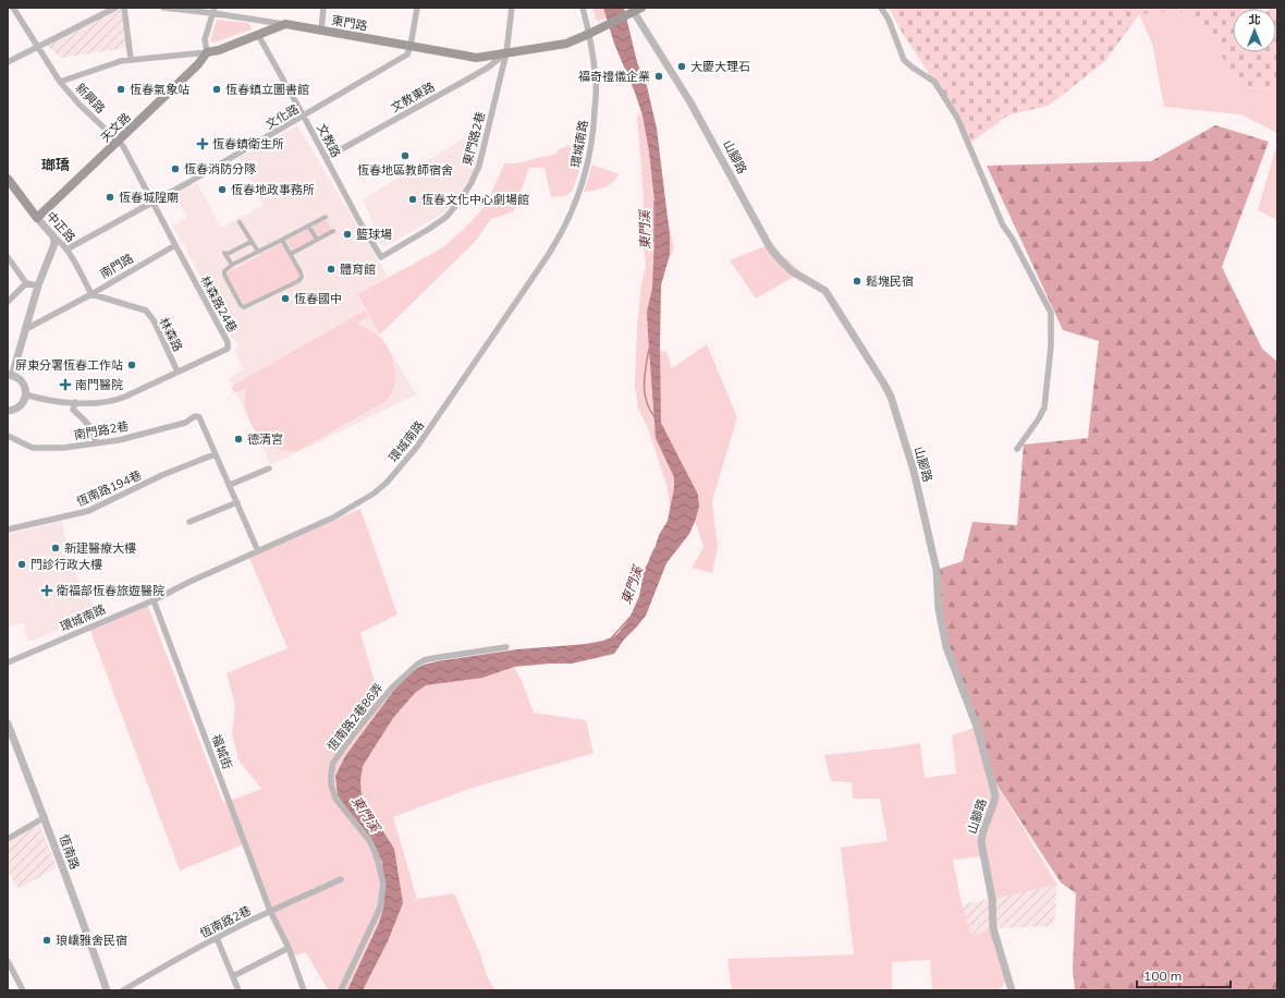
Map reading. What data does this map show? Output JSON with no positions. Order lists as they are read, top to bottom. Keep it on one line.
{"streets":{"main road":["東門路","天文路","中正路"],"street":["文教東路","新興路","文化路","東門路2巷","文教路","環城南路","山腳路","南門路","林森路24巷","林森路","南門路2巷","恆南路194巷","恆南路2巷86弄","福城街","恆南路","恆南路2巷"]},"crossings":[["東門路","文教東路"],["東門路","文化路"],["東門路","東門路2巷"],["東門路","環城南路"],["東門路","山腳路"],["文教東路","東門路2巷"],["文教東路","文教路"],["新興路","文化路"],["新興路","天文路"],["文化路","文教路"],["文化路","中正路"],["天文路","中正路"],["東門路2巷","文教路"],["環城南路","福城街"],["中正路","南門路"],["中正路","林森路"],["南門路","林森路24巷"],["南門路","林森路"],["林森路24巷","林森路"],["南門路2巷","恆南路194巷"],["福城街","恆南路2巷"]],"districts":["瑯𤩝"],"water":["東門溪"],"places":{"other":["大慶大理石","福奇禮儀企業","恆春氣象站","恆春鎮立圖書館","恆春地區教師宿舍","恆春消防分隊","恆春地政事務所","恆春城隍廟","恆春文化中心劇場館","籃球場","體育館","鬆塊民宿","恆春國中","屏東分署恆春工作站","德清宮","新建醫療大樓","門診行政大樓","琅嶠雅舍民宿"],"health":["恆春鎮衛生所","南門醫院","衛福部恆春旅遊醫院"]},"scale_bar":"100 m","north":"top"}
